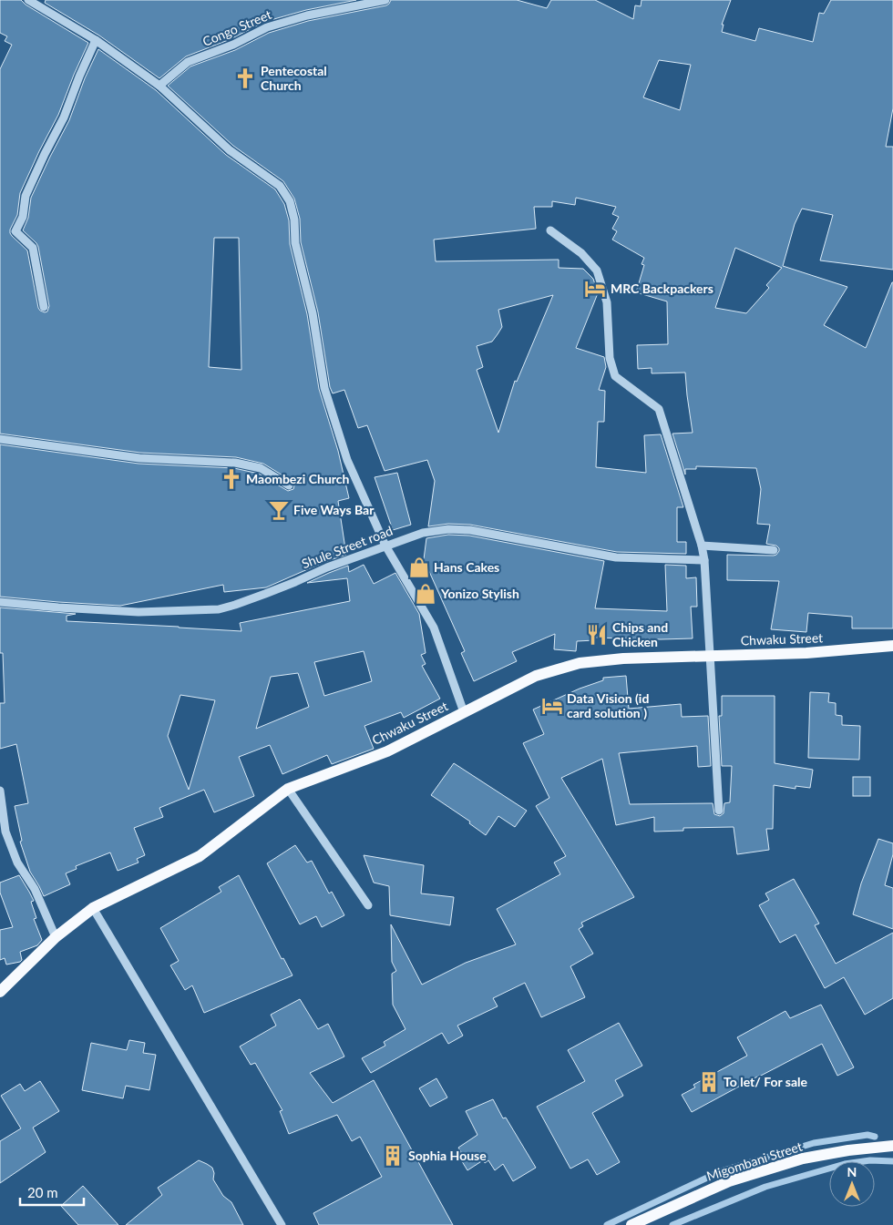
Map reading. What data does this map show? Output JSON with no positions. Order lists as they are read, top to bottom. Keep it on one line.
{"streets":{"main road":["Chwaku Street","Migombani Street"],"street":["Congo Street","Shule Street road"]},"places":{"church":["Pentecostal Church","Maombezi Church"],"hotel":["MRC Backpackers","Data Vision (id card solution )"],"bar":["Five Ways Bar"],"shop":["Hans Cakes","Yonizo Stylish"],"restaurant":["Chips and Chicken"],"building":["To let/ For sale","Sophia House"]},"scale_bar":"20 m","north":"top"}
